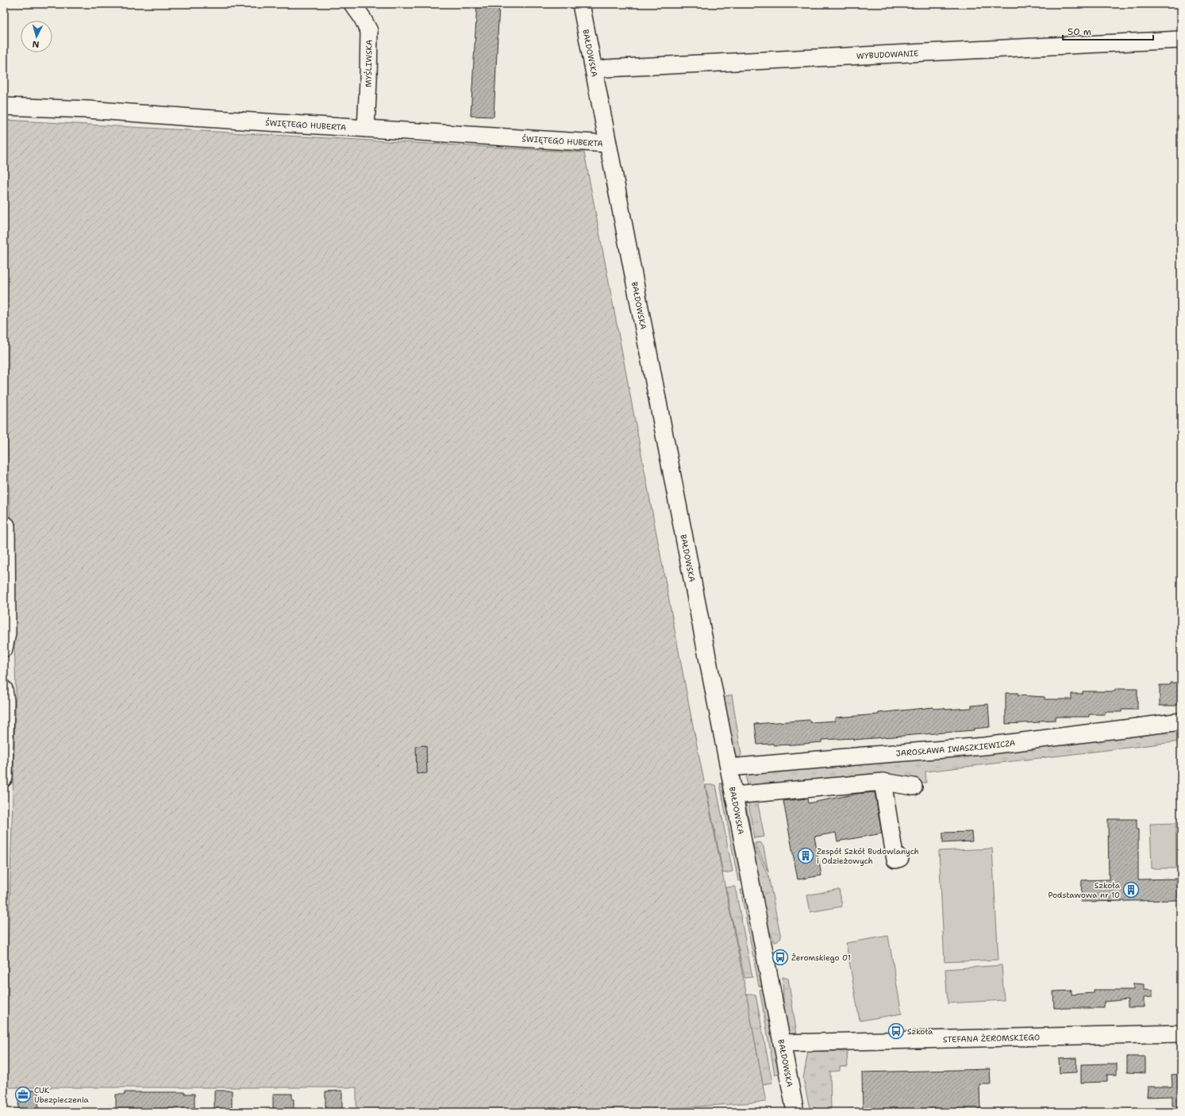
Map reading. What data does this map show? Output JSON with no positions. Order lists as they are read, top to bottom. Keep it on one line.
{"streets":{"street":["BAŁDOWSKA","WYBUDOWANIE","MYŚLIWSKA","ŚWIĘTEGO HUBERTA","JAROSŁAWA IWASZKIEWICZA","STEFANA ŻEROMSKIEGO"]},"crossings":[["BAŁDOWSKA","WYBUDOWANIE"],["BAŁDOWSKA","ŚWIĘTEGO HUBERTA"],["BAŁDOWSKA","JAROSŁAWA IWASZKIEWICZA"],["BAŁDOWSKA","STEFANA ŻEROMSKIEGO"],["MYŚLIWSKA","ŚWIĘTEGO HUBERTA"]],"places":{"building":["Zespół Szkół Budowlanych i Odzieżowych","Szkoła Podstawowa nr 10"],"bus stop":["Żeromskiego 01","Szkoła"],"office":["CUK Ubezpieczenia"]},"scale_bar":"50 m","north":"bottom"}
